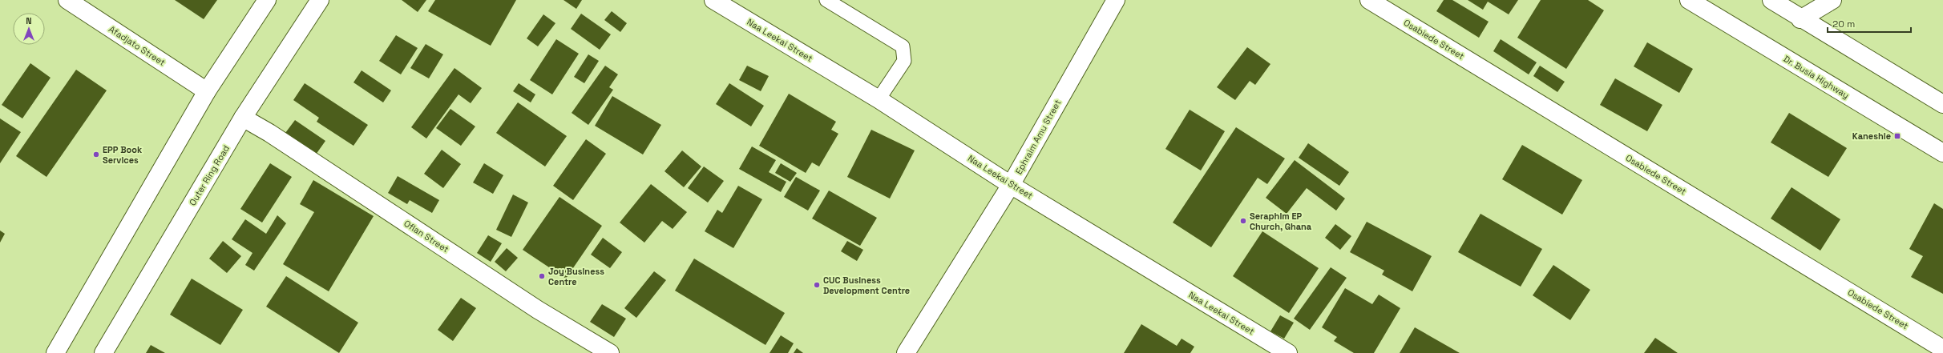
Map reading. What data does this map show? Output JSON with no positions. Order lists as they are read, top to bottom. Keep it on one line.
{"streets":{"main road":["Osabiede Street","Naa Leekai Street","Afadjato Street","Dr. Busia Highway","Ephraim Amu Street","Outer Ring Road","Oflan Street"]},"crossings":[["Naa Leekai Street","Ephraim Amu Street"],["Outer Ring Road","Oflan Street"]],"places":{"transit":["Kaneshie"],"other":["EPP Book Services","Seraphim EP Church, Ghana","Joy Business Centre","CUC Business Development Centre"]},"scale_bar":"20 m","north":"top"}
